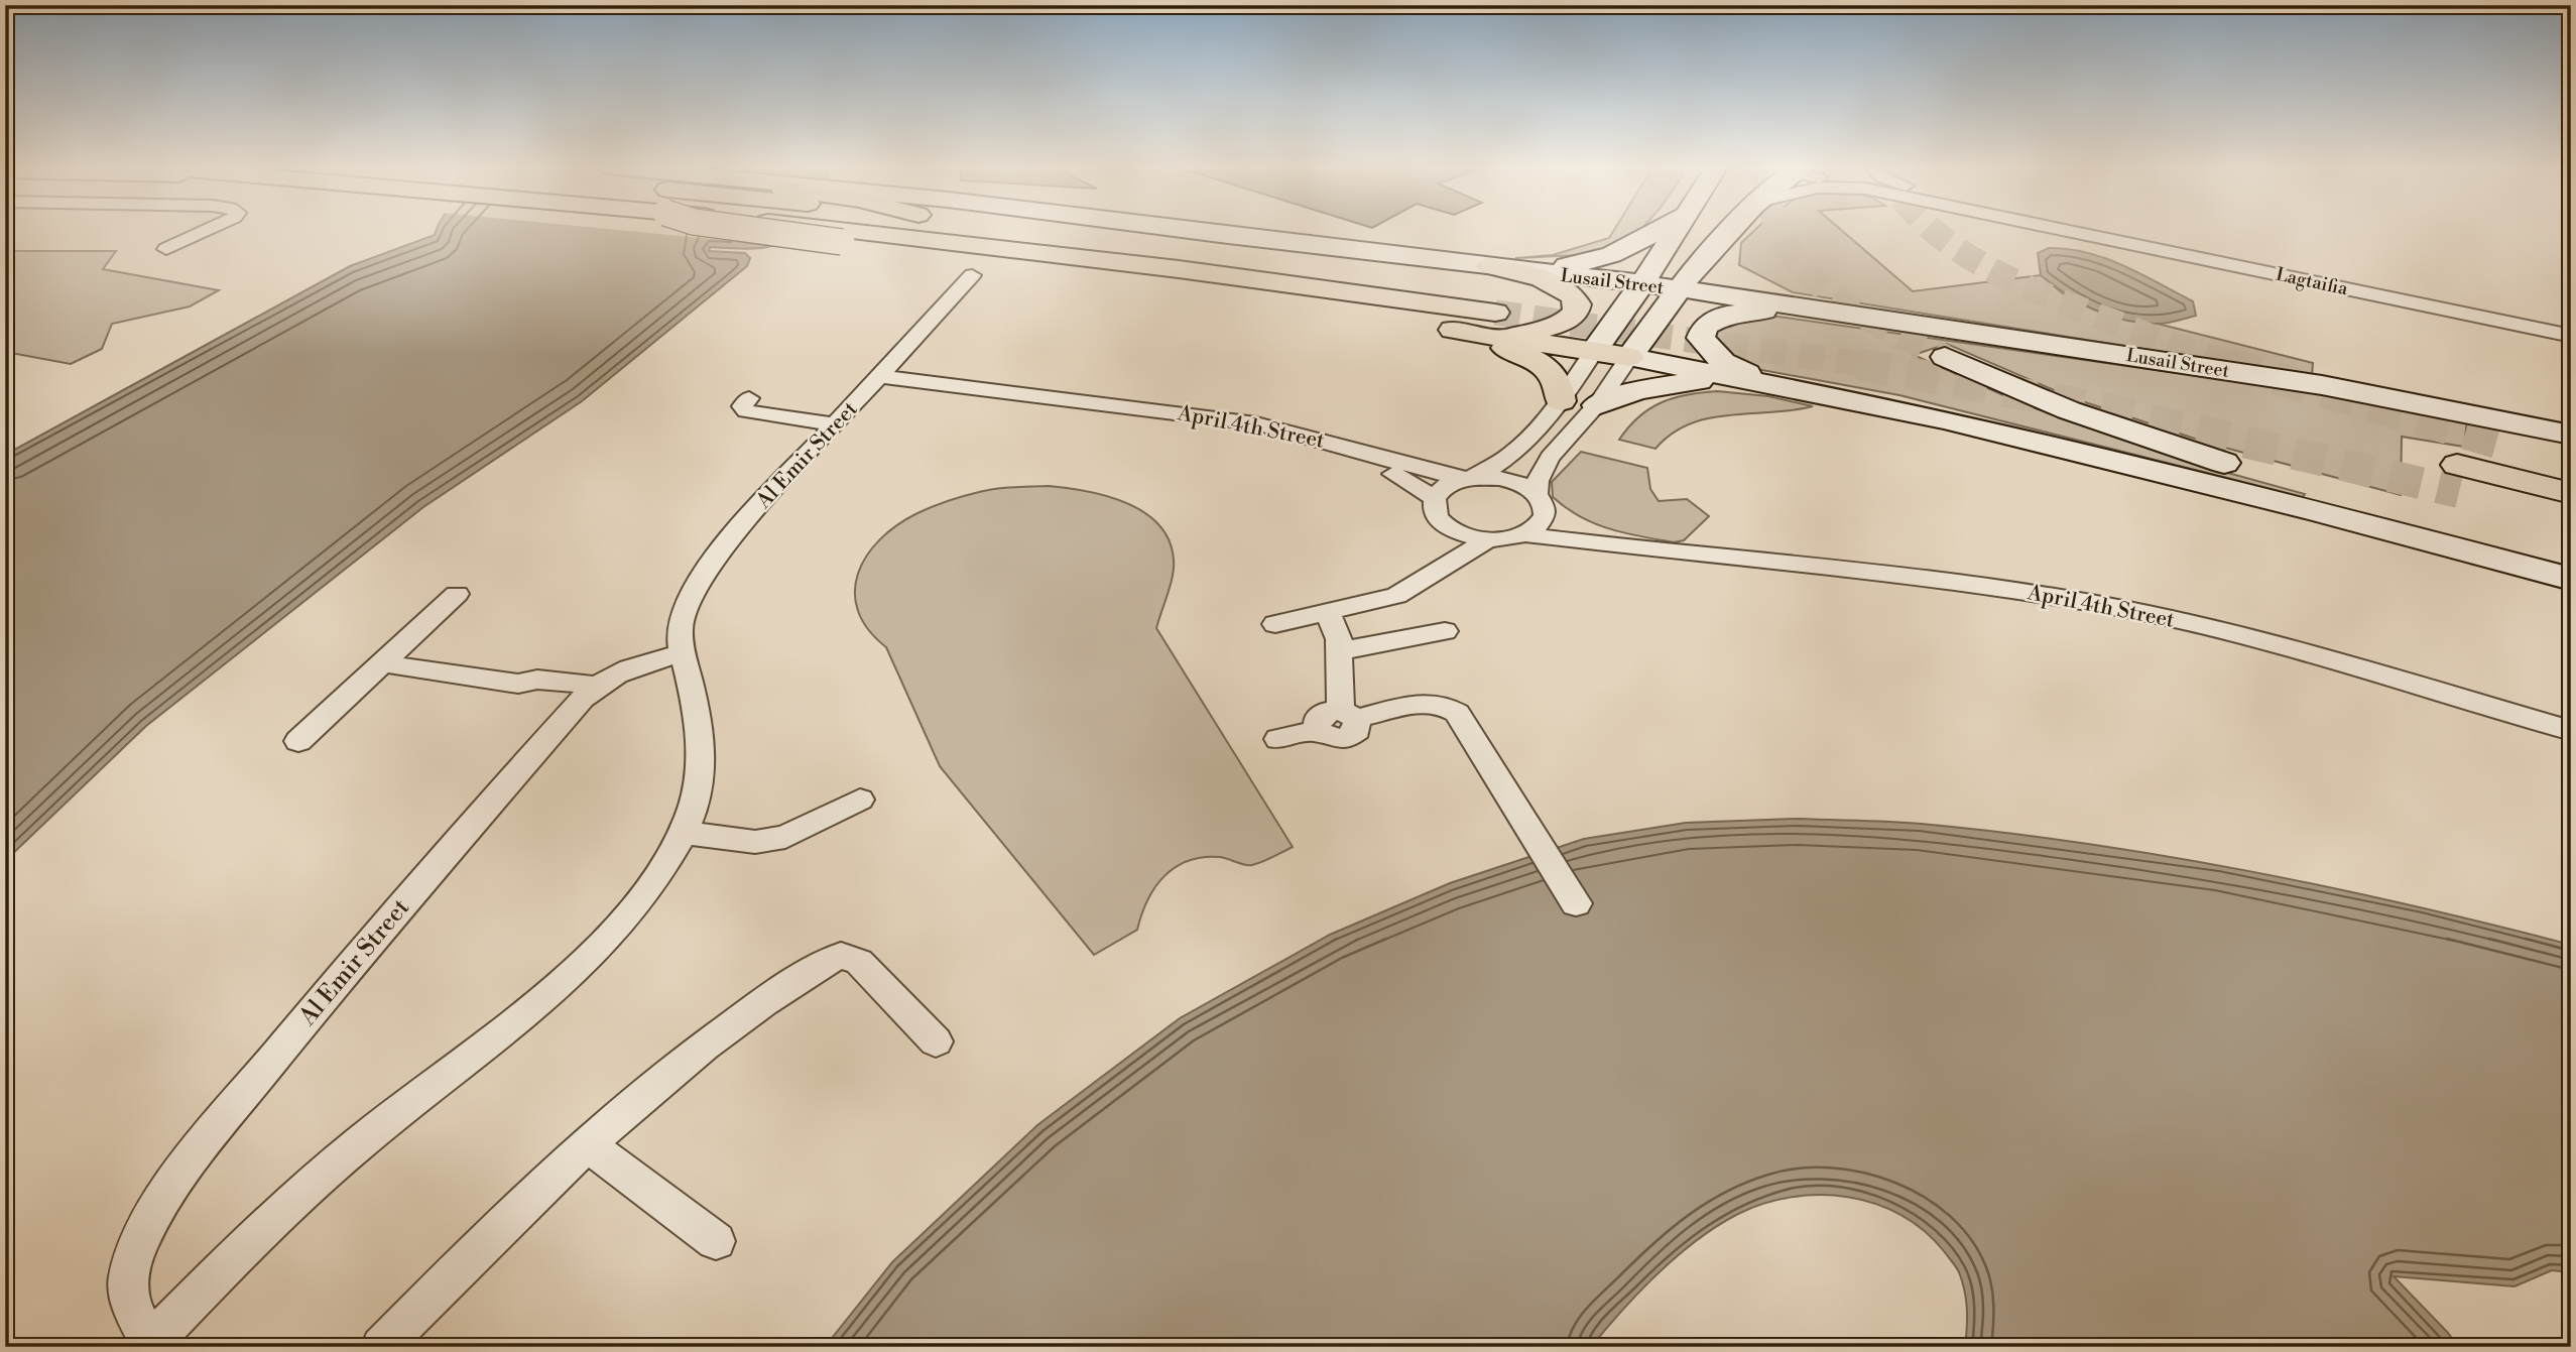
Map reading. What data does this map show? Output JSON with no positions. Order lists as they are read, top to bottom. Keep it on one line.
{"streets":{"highway":["Lusail Street"],"street":["Lagtaifia","April 4th Street","Al Emir Street"]},"crossings":[["April 4th Street","Al Emir Street"]]}
